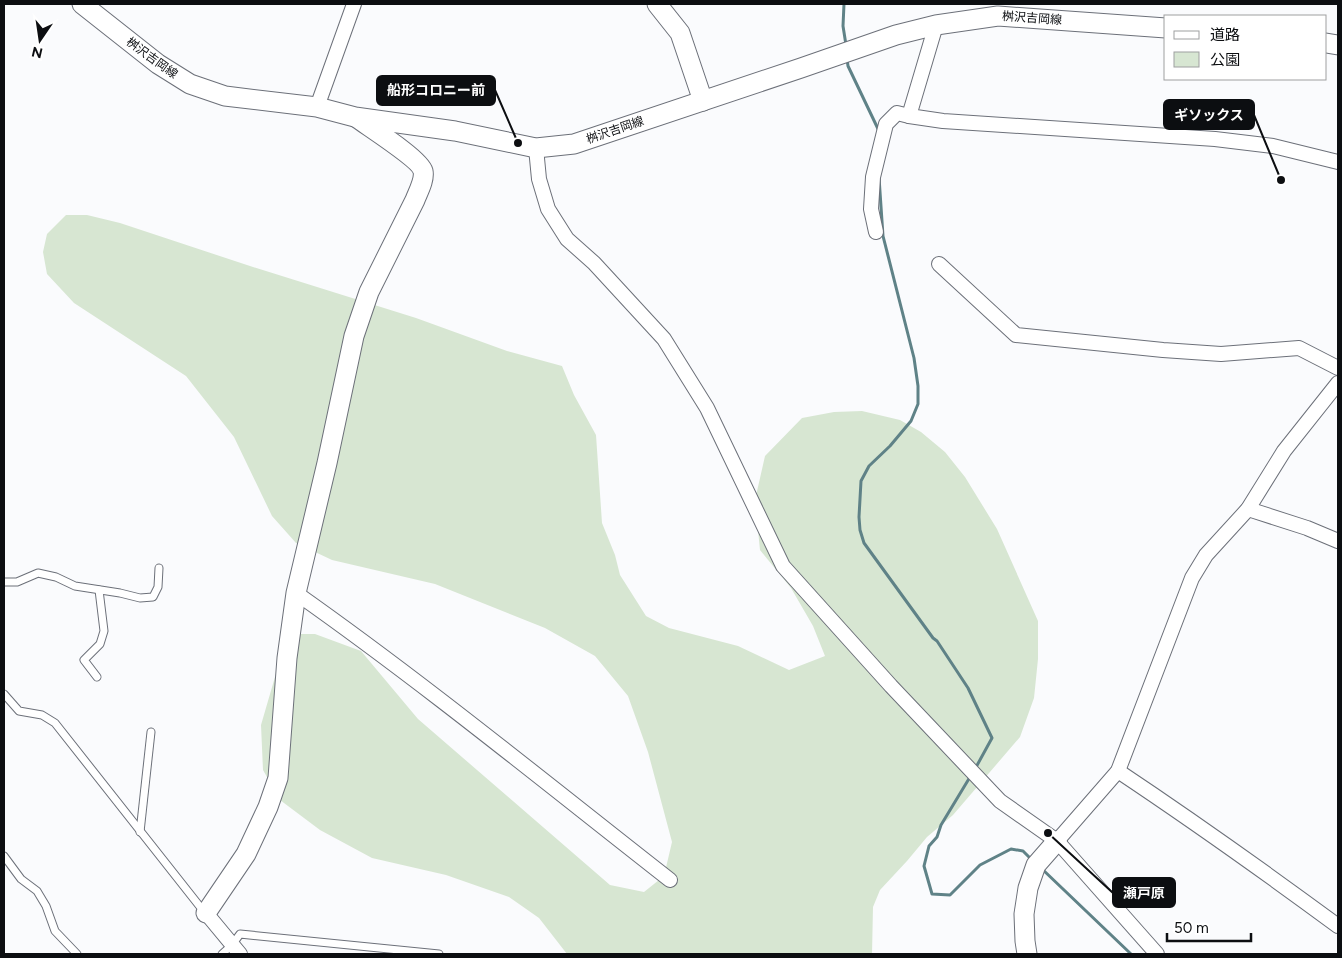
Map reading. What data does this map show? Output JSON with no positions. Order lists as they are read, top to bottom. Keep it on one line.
{"streets":{"main road":["桝沢吉岡線"]},"places":["船形コロニー前","ギソックス","瀬戸原"],"legend":["道路","公園"],"scale_bar":"50 m","north":"bottom"}
